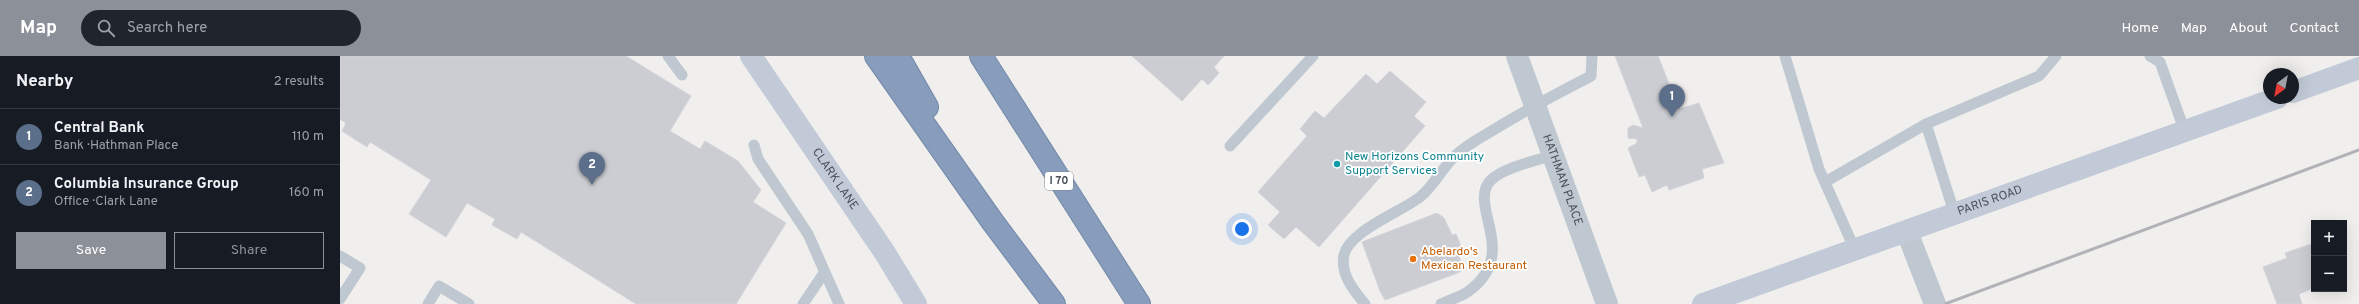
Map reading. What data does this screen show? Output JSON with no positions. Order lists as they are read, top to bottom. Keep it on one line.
{"streets":{"highway":["I 70"],"main road":["CLARK LANE","PARIS ROAD"],"street":["HATHMAN PLACE"]},"places":["New Horizons Community Support Services","Abelardo's Mexican Restaurant"],"north":"bottom left","page":{"header":"Map","search":"Search here","nav":["Home","Map","About","Contact"],"heading":["Nearby","2 results"],"pins":["1","2"],"list":[{"mark":"1","name":"Central Bank","note":"Bank · Hathman Place","value":"110 m"},{"mark":"2","name":"Columbia Insurance Group","note":"Office · Clark Lane","value":"160 m"}],"buttons":["Save","Share"],"map_buttons":["+","−"]}}
